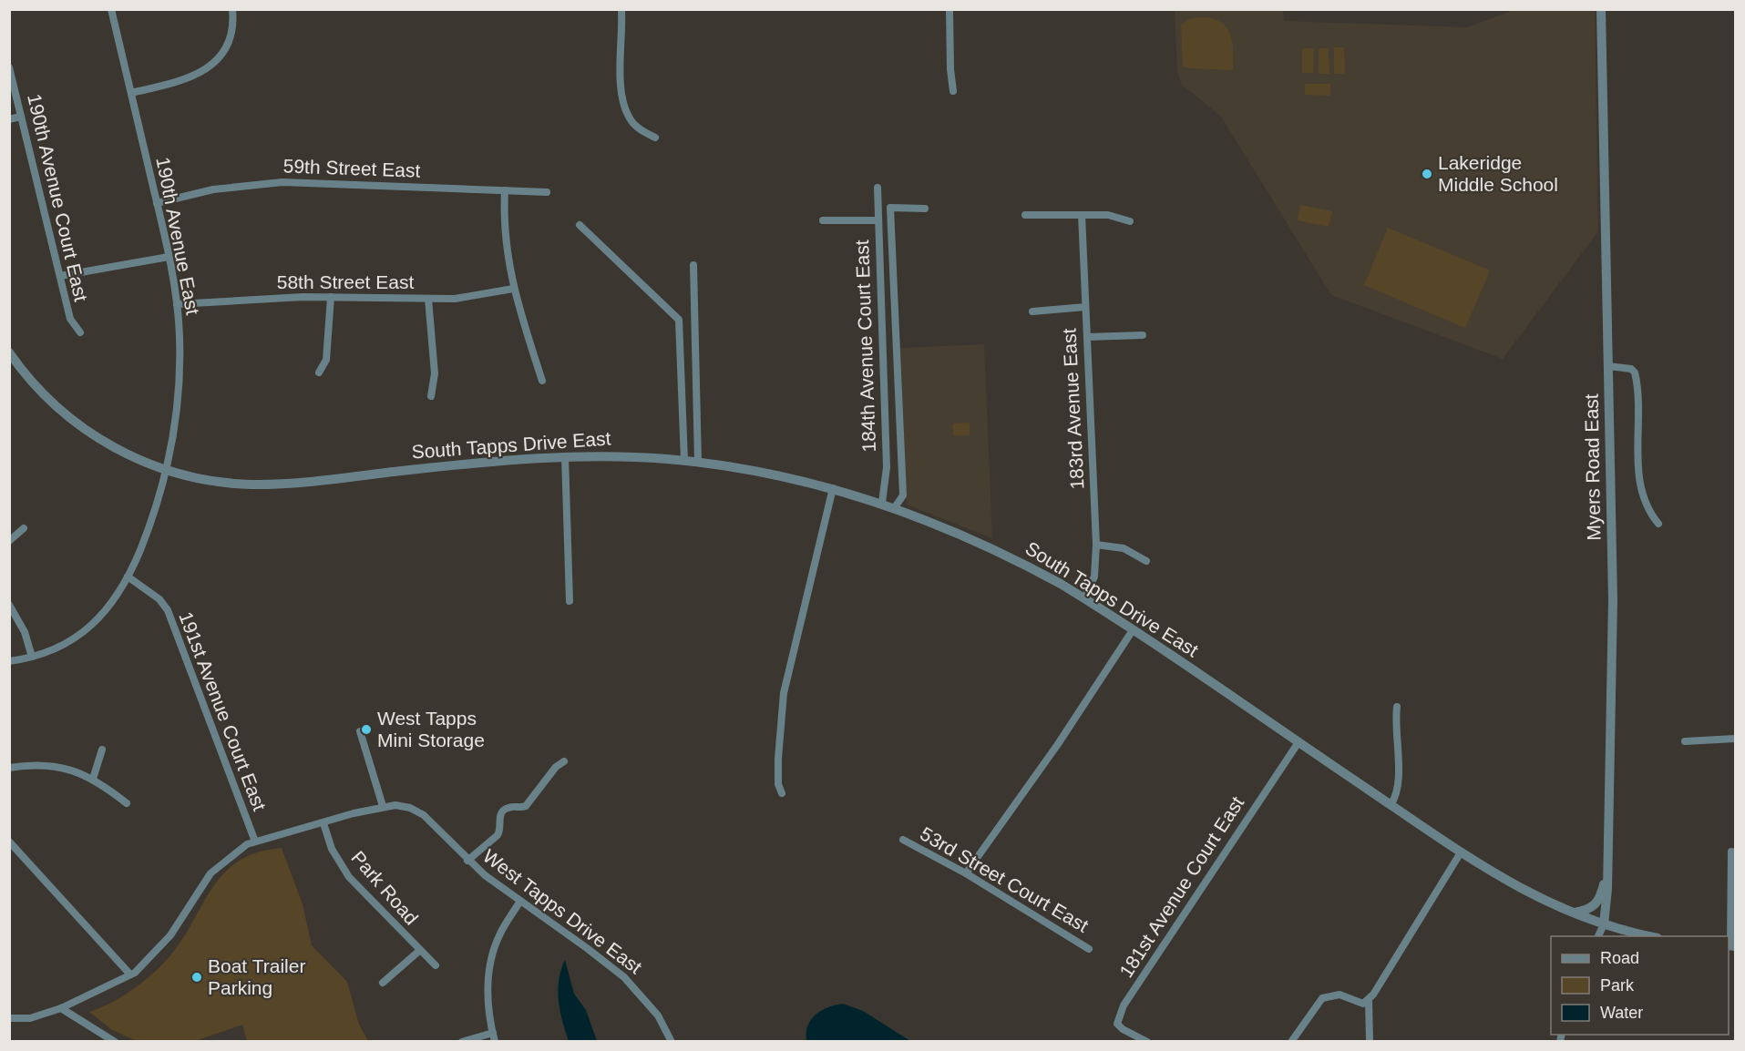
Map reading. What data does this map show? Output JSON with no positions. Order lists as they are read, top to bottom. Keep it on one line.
{"streets":{"street":["59th Street East","190th Avenue Court East","190th Avenue East","58th Street East","184th Avenue Court East","183rd Avenue East","South Tapps Drive East","Myers Road East","191st Avenue Court East","53rd Street Court East","181st Avenue Court East","Park Road","West Tapps Drive East"]},"crossings":[["59th Street East","190th Avenue East"],["190th Avenue East","58th Street East"],["190th Avenue East","South Tapps Drive East"],["190th Avenue East","191st Avenue Court East"],["184th Avenue Court East","South Tapps Drive East"],["183rd Avenue East","South Tapps Drive East"],["South Tapps Drive East","Myers Road East"],["South Tapps Drive East","181st Avenue Court East"],["191st Avenue Court East","West Tapps Drive East"],["Park Road","West Tapps Drive East"]],"places":["Lakeridge Middle School","West Tapps Mini Storage","Boat Trailer Parking"],"legend":["Road","Park","Water"]}
